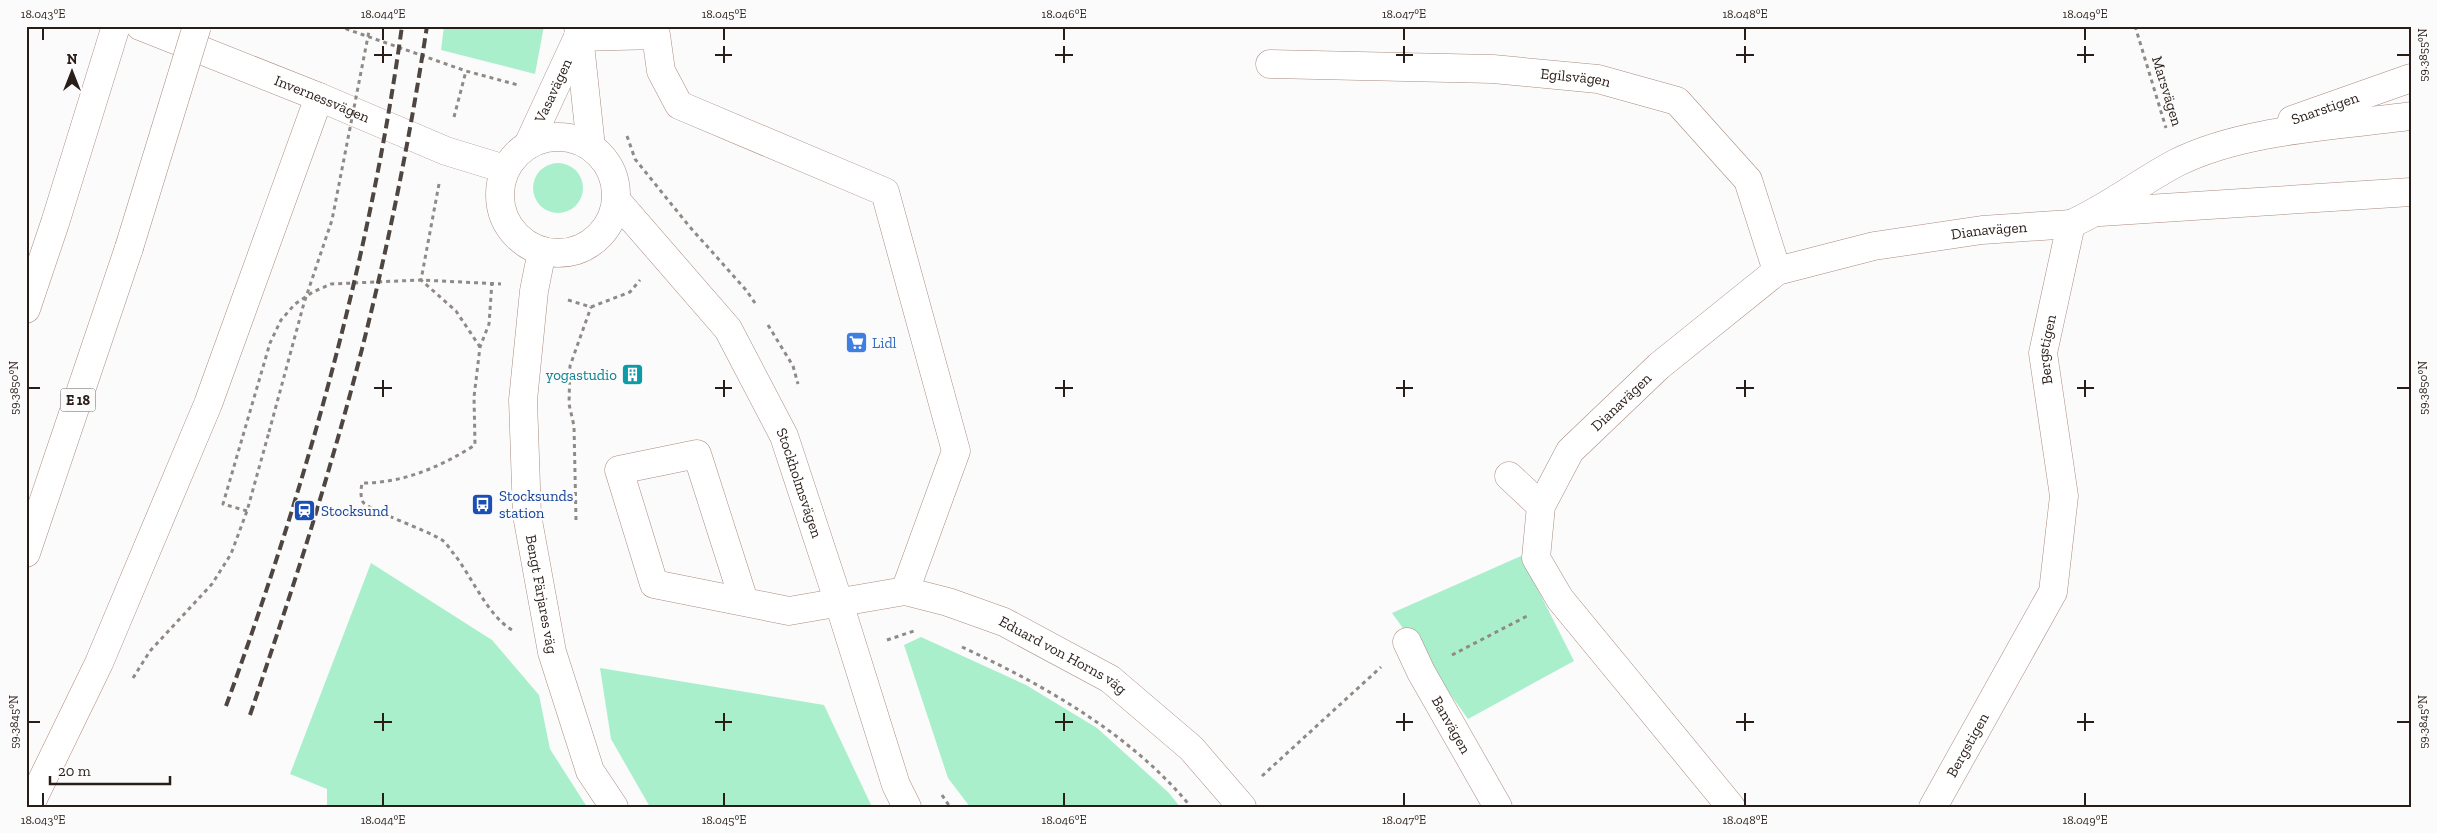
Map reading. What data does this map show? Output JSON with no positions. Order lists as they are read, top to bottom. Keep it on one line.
{"streets":{"main road":["Egilsvägen","Vasavägen","Invernessvägen","Snarstigen","Dianavägen","Bergstigen","E 18","Stockholmsvägen","Bengt Färjares väg","Eduard von Horns väg","Banvägen"],"path":["Marsvägen"]},"crossings":[["Egilsvägen","Dianavägen"],["Vasavägen","Invernessvägen"],["Vasavägen","Stockholmsvägen"],["Vasavägen","Bengt Färjares väg"],["Invernessvägen","Stockholmsvägen"],["Invernessvägen","Bengt Färjares väg"],["Dianavägen","Bergstigen"],["Stockholmsvägen","Bengt Färjares väg"],["Stockholmsvägen","Eduard von Horns väg"]],"places":{"supermarket":["Lidl"],"building":["yogastudio"],"bus stop":["Stocksunds station"],"station":["Stocksund"]},"scale_bar":"20 m","north":"top","coordinates":["18.043°E","18.044°E","18.045°E","18.046°E","18.047°E","18.048°E","18.049°E","59.3855°N","59.3850°N","59.3845°N"]}
